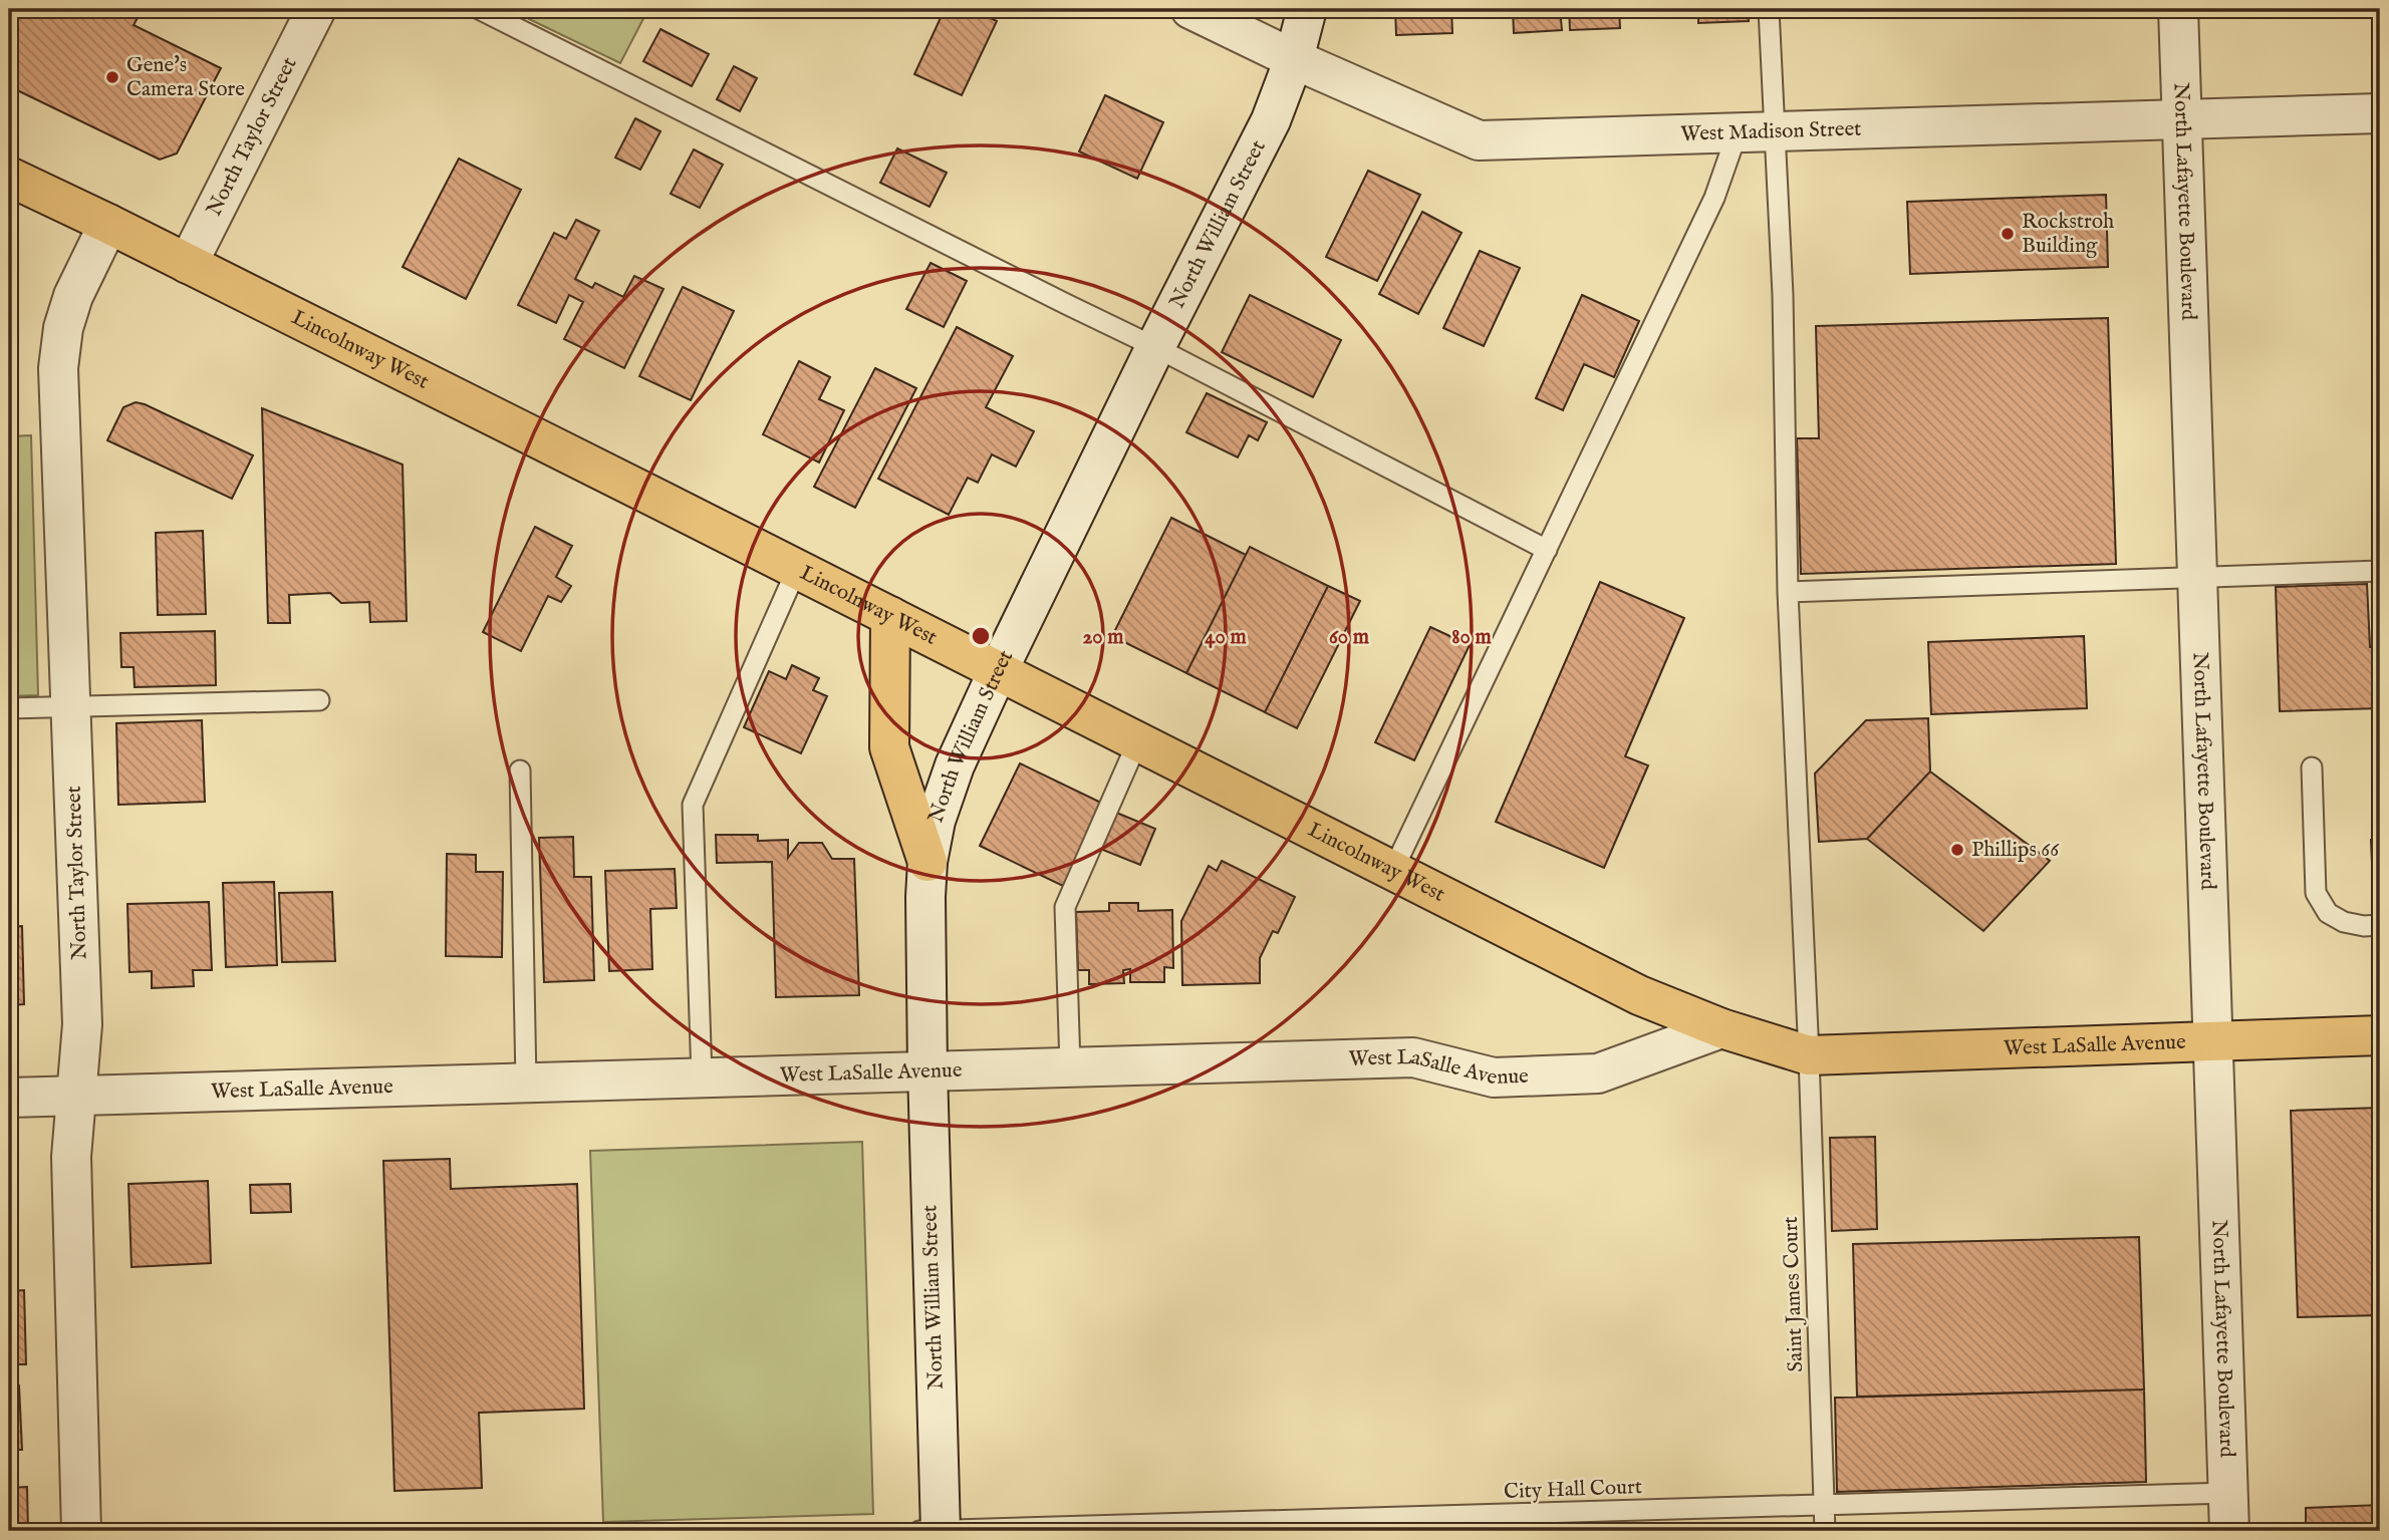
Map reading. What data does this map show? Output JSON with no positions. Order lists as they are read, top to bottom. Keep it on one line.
{"streets":{"main road":["Lincolnway West","West LaSalle Avenue"],"street":["West Madison Street","North Taylor Street","North Lafayette Boulevard","North William Street"],"lane":["Saint James Court","City Hall Court"]},"crossings":[["West Madison Street","North Lafayette Boulevard"],["West Madison Street","North William Street"],["West Madison Street","Saint James Court"],["North Taylor Street","Lincolnway West"],["North Taylor Street","West LaSalle Avenue"],["North Lafayette Boulevard","West LaSalle Avenue"],["North Lafayette Boulevard","City Hall Court"],["North William Street","Lincolnway West"],["North William Street","West LaSalle Avenue"],["North William Street","City Hall Court"],["Lincolnway West","West LaSalle Avenue"],["Lincolnway West","Saint James Court"],["West LaSalle Avenue","Saint James Court"],["Saint James Court","City Hall Court"]],"places":["Gene's Camera Store","Rockstroh Building","Phillips 66"],"rings":["20 m","40 m","60 m","80 m"]}
